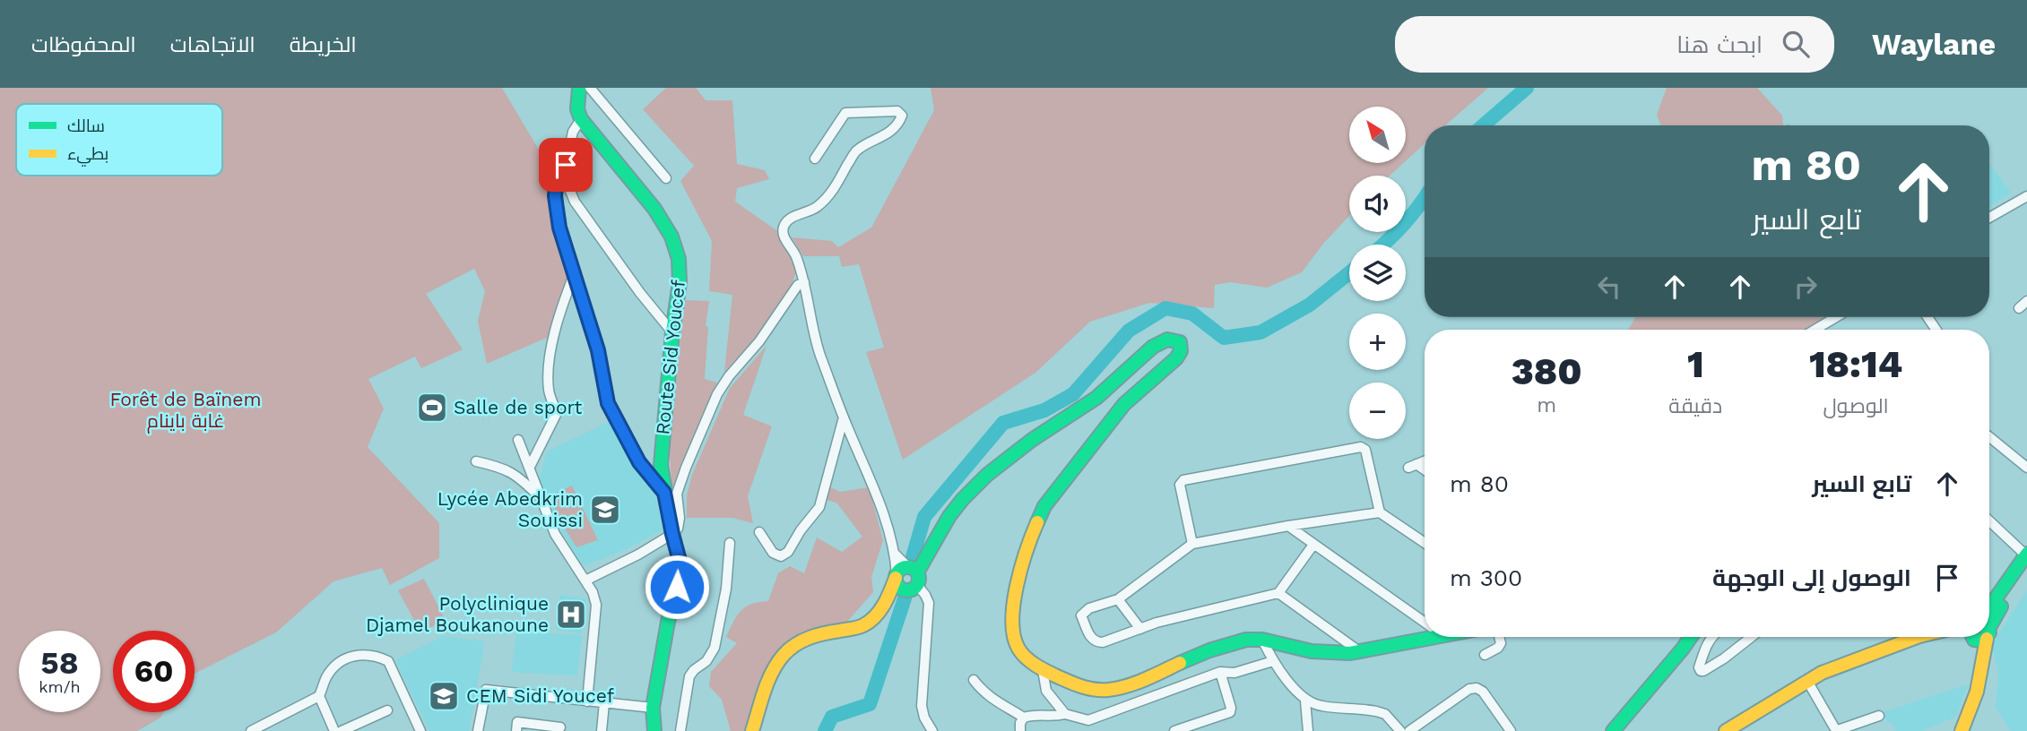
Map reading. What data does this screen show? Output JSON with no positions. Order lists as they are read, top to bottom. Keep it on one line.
{"streets":{"main road":["Route Sid Youcef"]},"parks":["Forêt de Baïnem غابة باينام"],"places":{"sports":["Salle de sport"],"school or university":["Lycée Abedkrim Souissi","CEM Sidi Youcef"],"hospital":["Polyclinique Djamel Boukanoune"]},"legend":["سالك","بطيء"],"north":"top left","page":{"header":"Waylane","search":"ابحث هنا","nav":["الخريطة","الاتجاهات","المحفوظات"],"map_buttons":["+","−"],"turn":["80 m","تابع السير"],"eta":["18:14","الوصول","1","دقيقة","380","m"],"list":[{"name":"تابع السير","value":"80 m"},{"name":"الوصول إلى الوجهة","value":"300 m"}],"speed":"58 km/h","limit":"60"}}
